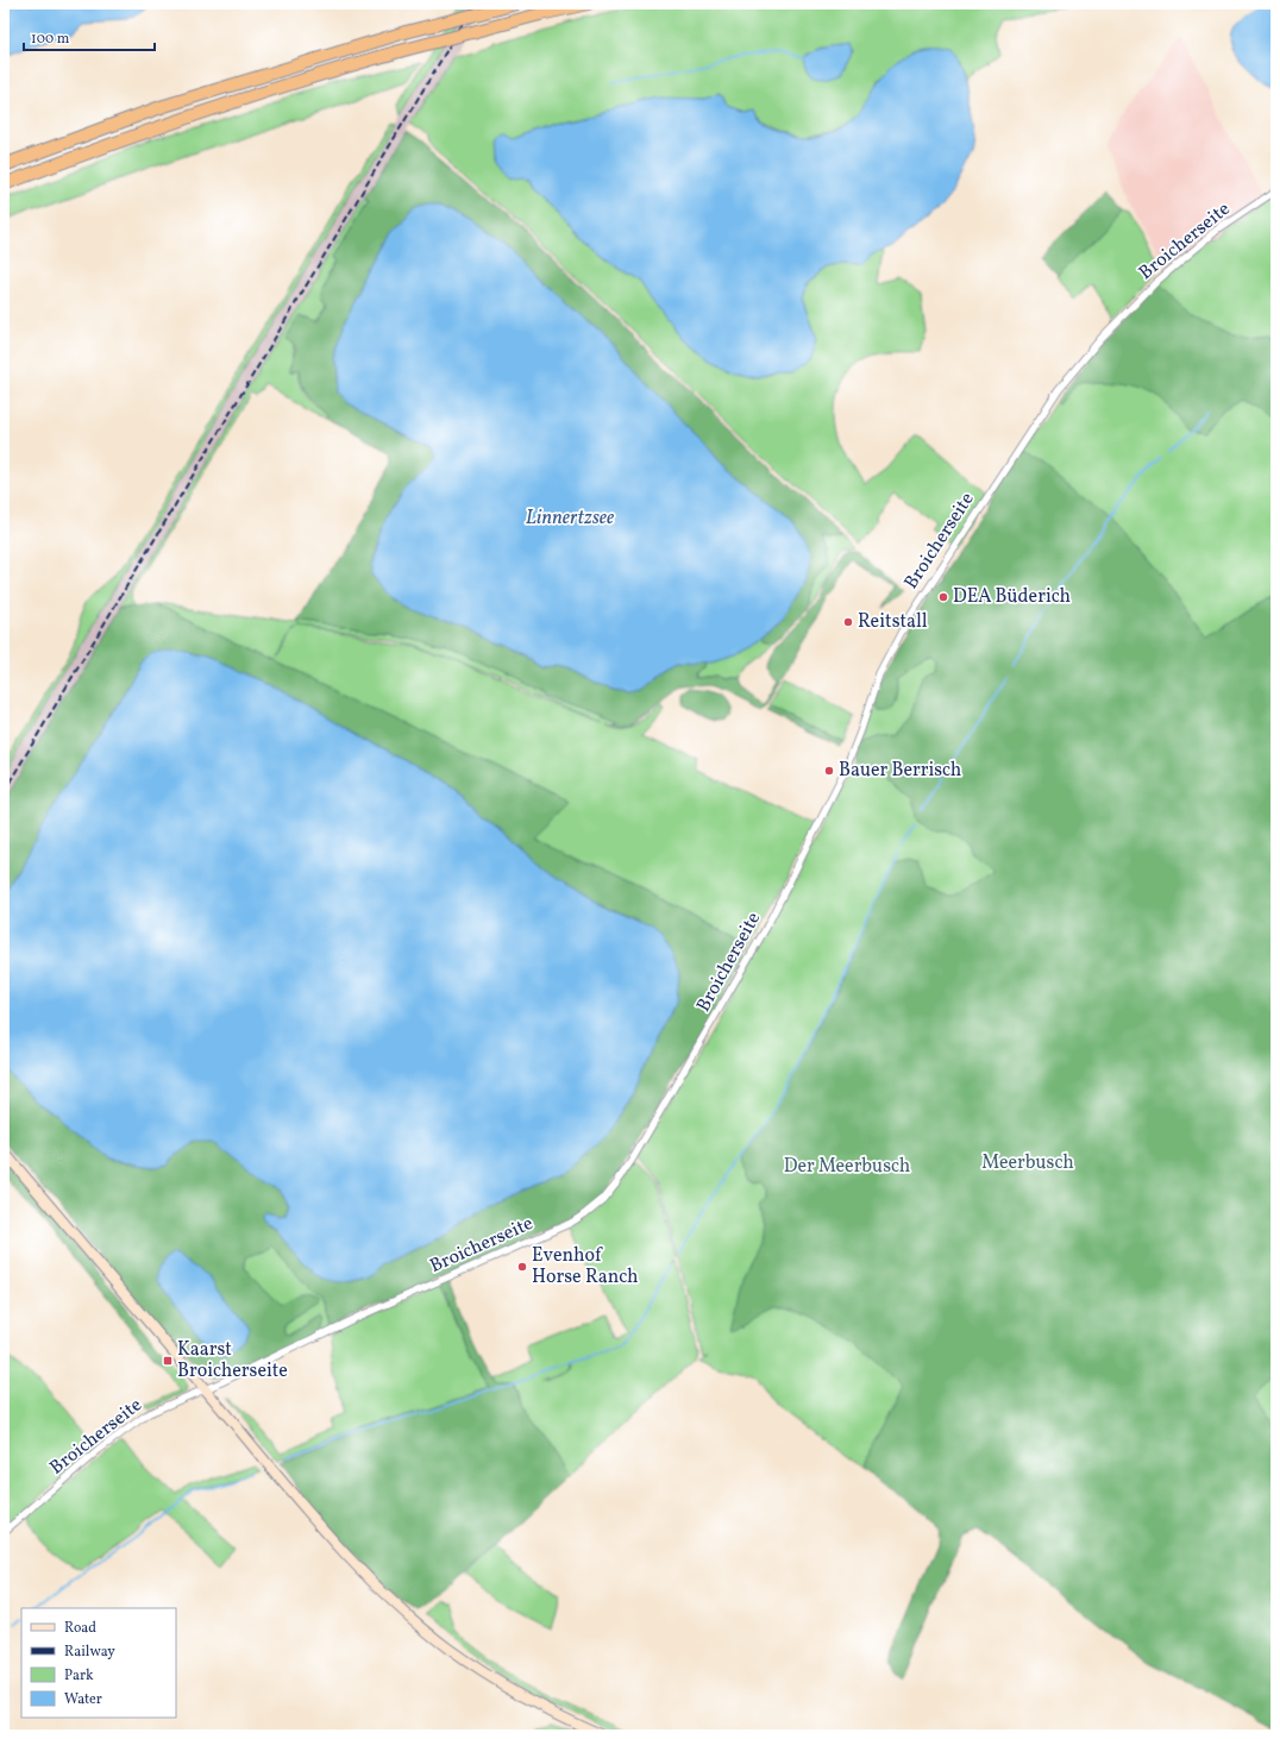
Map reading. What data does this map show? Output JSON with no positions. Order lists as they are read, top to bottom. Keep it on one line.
{"streets":{"street":["Broicherseite"]},"water":["Linnertzsee"],"parks":["Meerbusch","Der Meerbusch"],"places":{"other":["DEA Büderich","Reitstall","Bauer Berrisch","Evenhof Horse Ranch"],"transit":["Kaarst Broicherseite"]},"legend":["Road","Railway","Park","Water"],"scale_bar":"100 m"}
